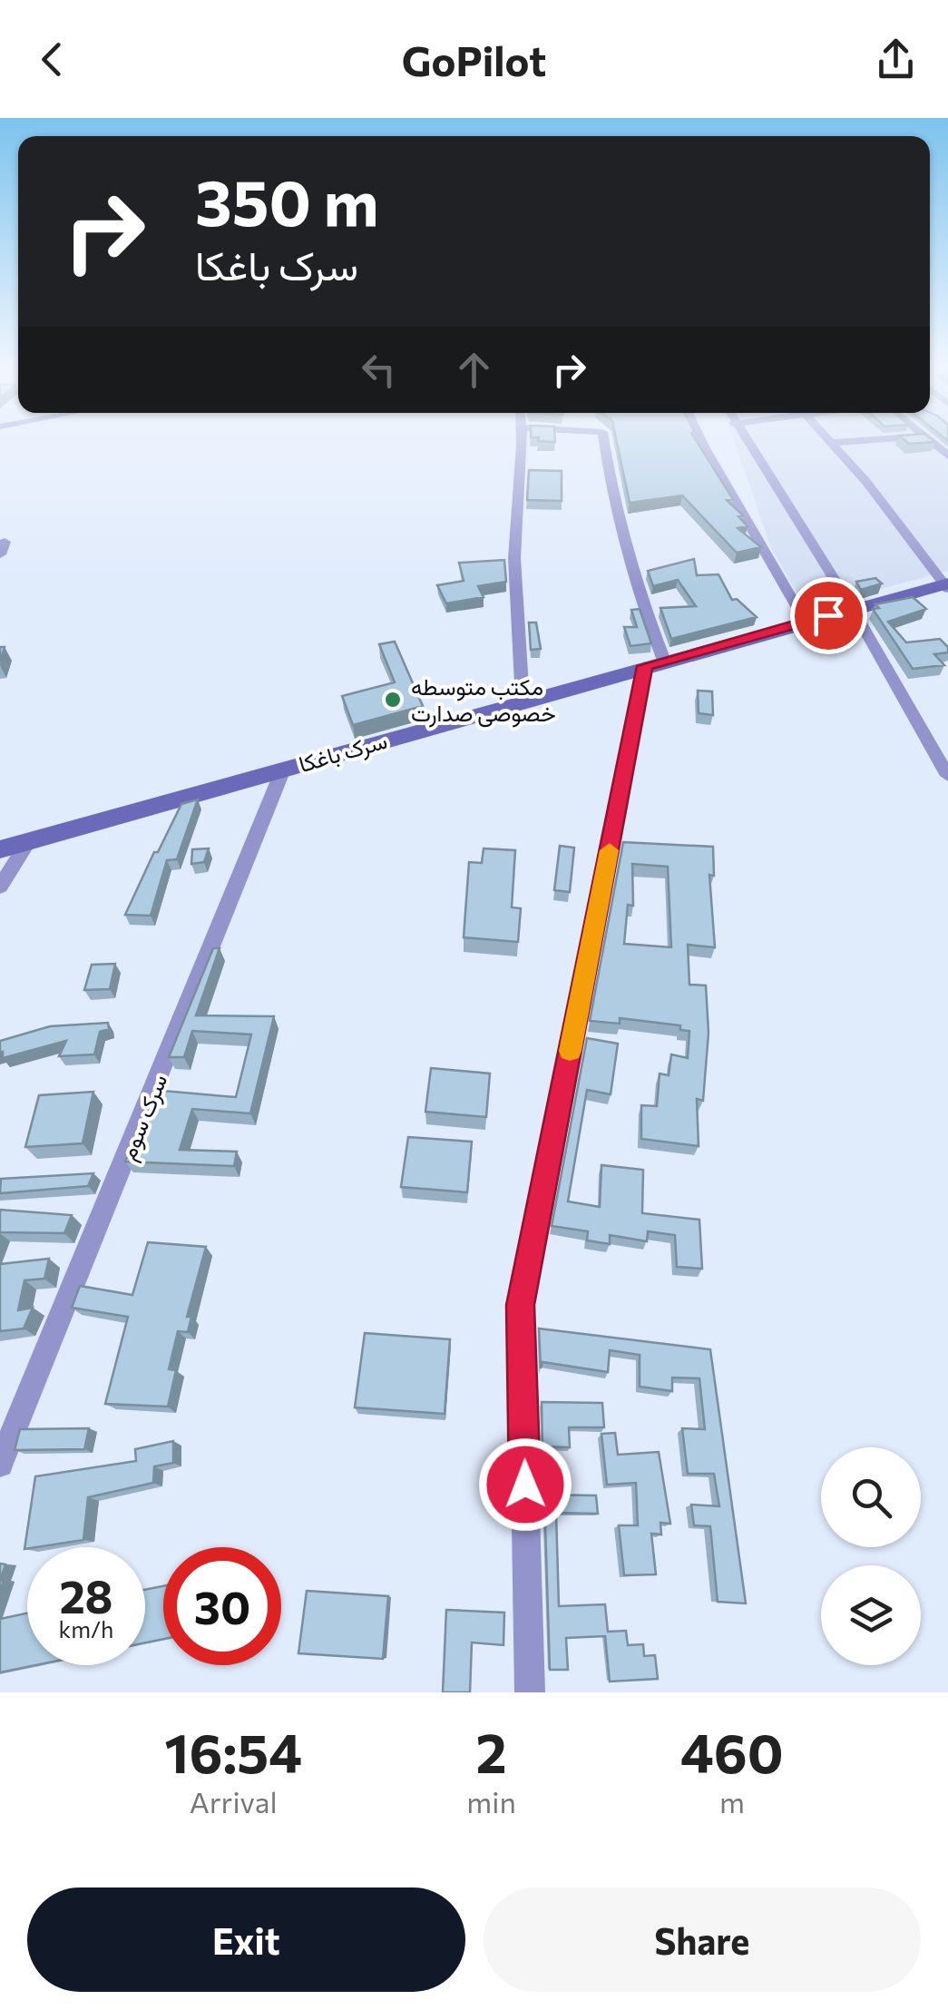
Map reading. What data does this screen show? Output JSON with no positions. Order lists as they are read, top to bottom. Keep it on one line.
{"streets":{"street":["سرک باغکا","سرک سوم"]},"crossings":[["سرک باغکا","سرک سوم"]],"places":["مکتب متوسطه خصوصی صدارت"],"page":{"header":"GoPilot","turn":["350 m","سرک باغکا"],"speed":"28 km/h","limit":"30","eta":["16:54","Arrival","2","min","460","m"],"buttons":["Exit","Share"]}}
